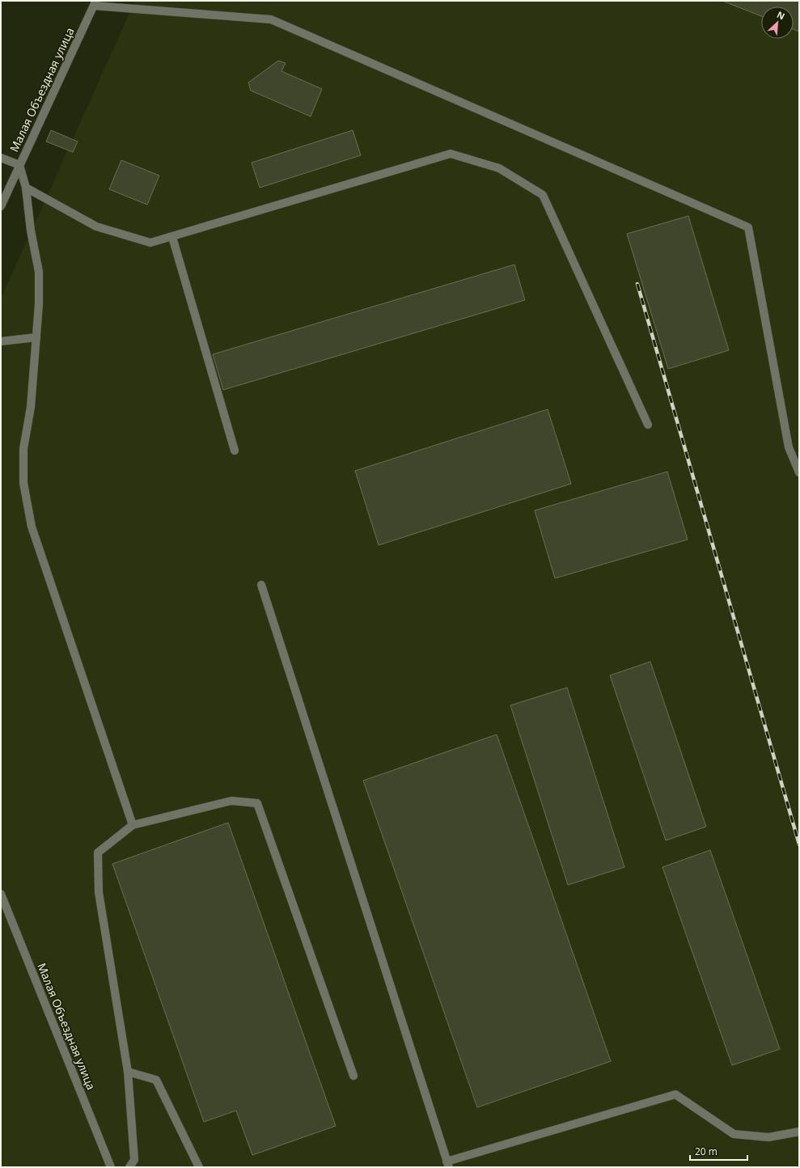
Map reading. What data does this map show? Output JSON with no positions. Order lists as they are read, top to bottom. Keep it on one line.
{"streets":{"street":["Малая Объездная улица"]},"scale_bar":"20 m","north":"top right"}
